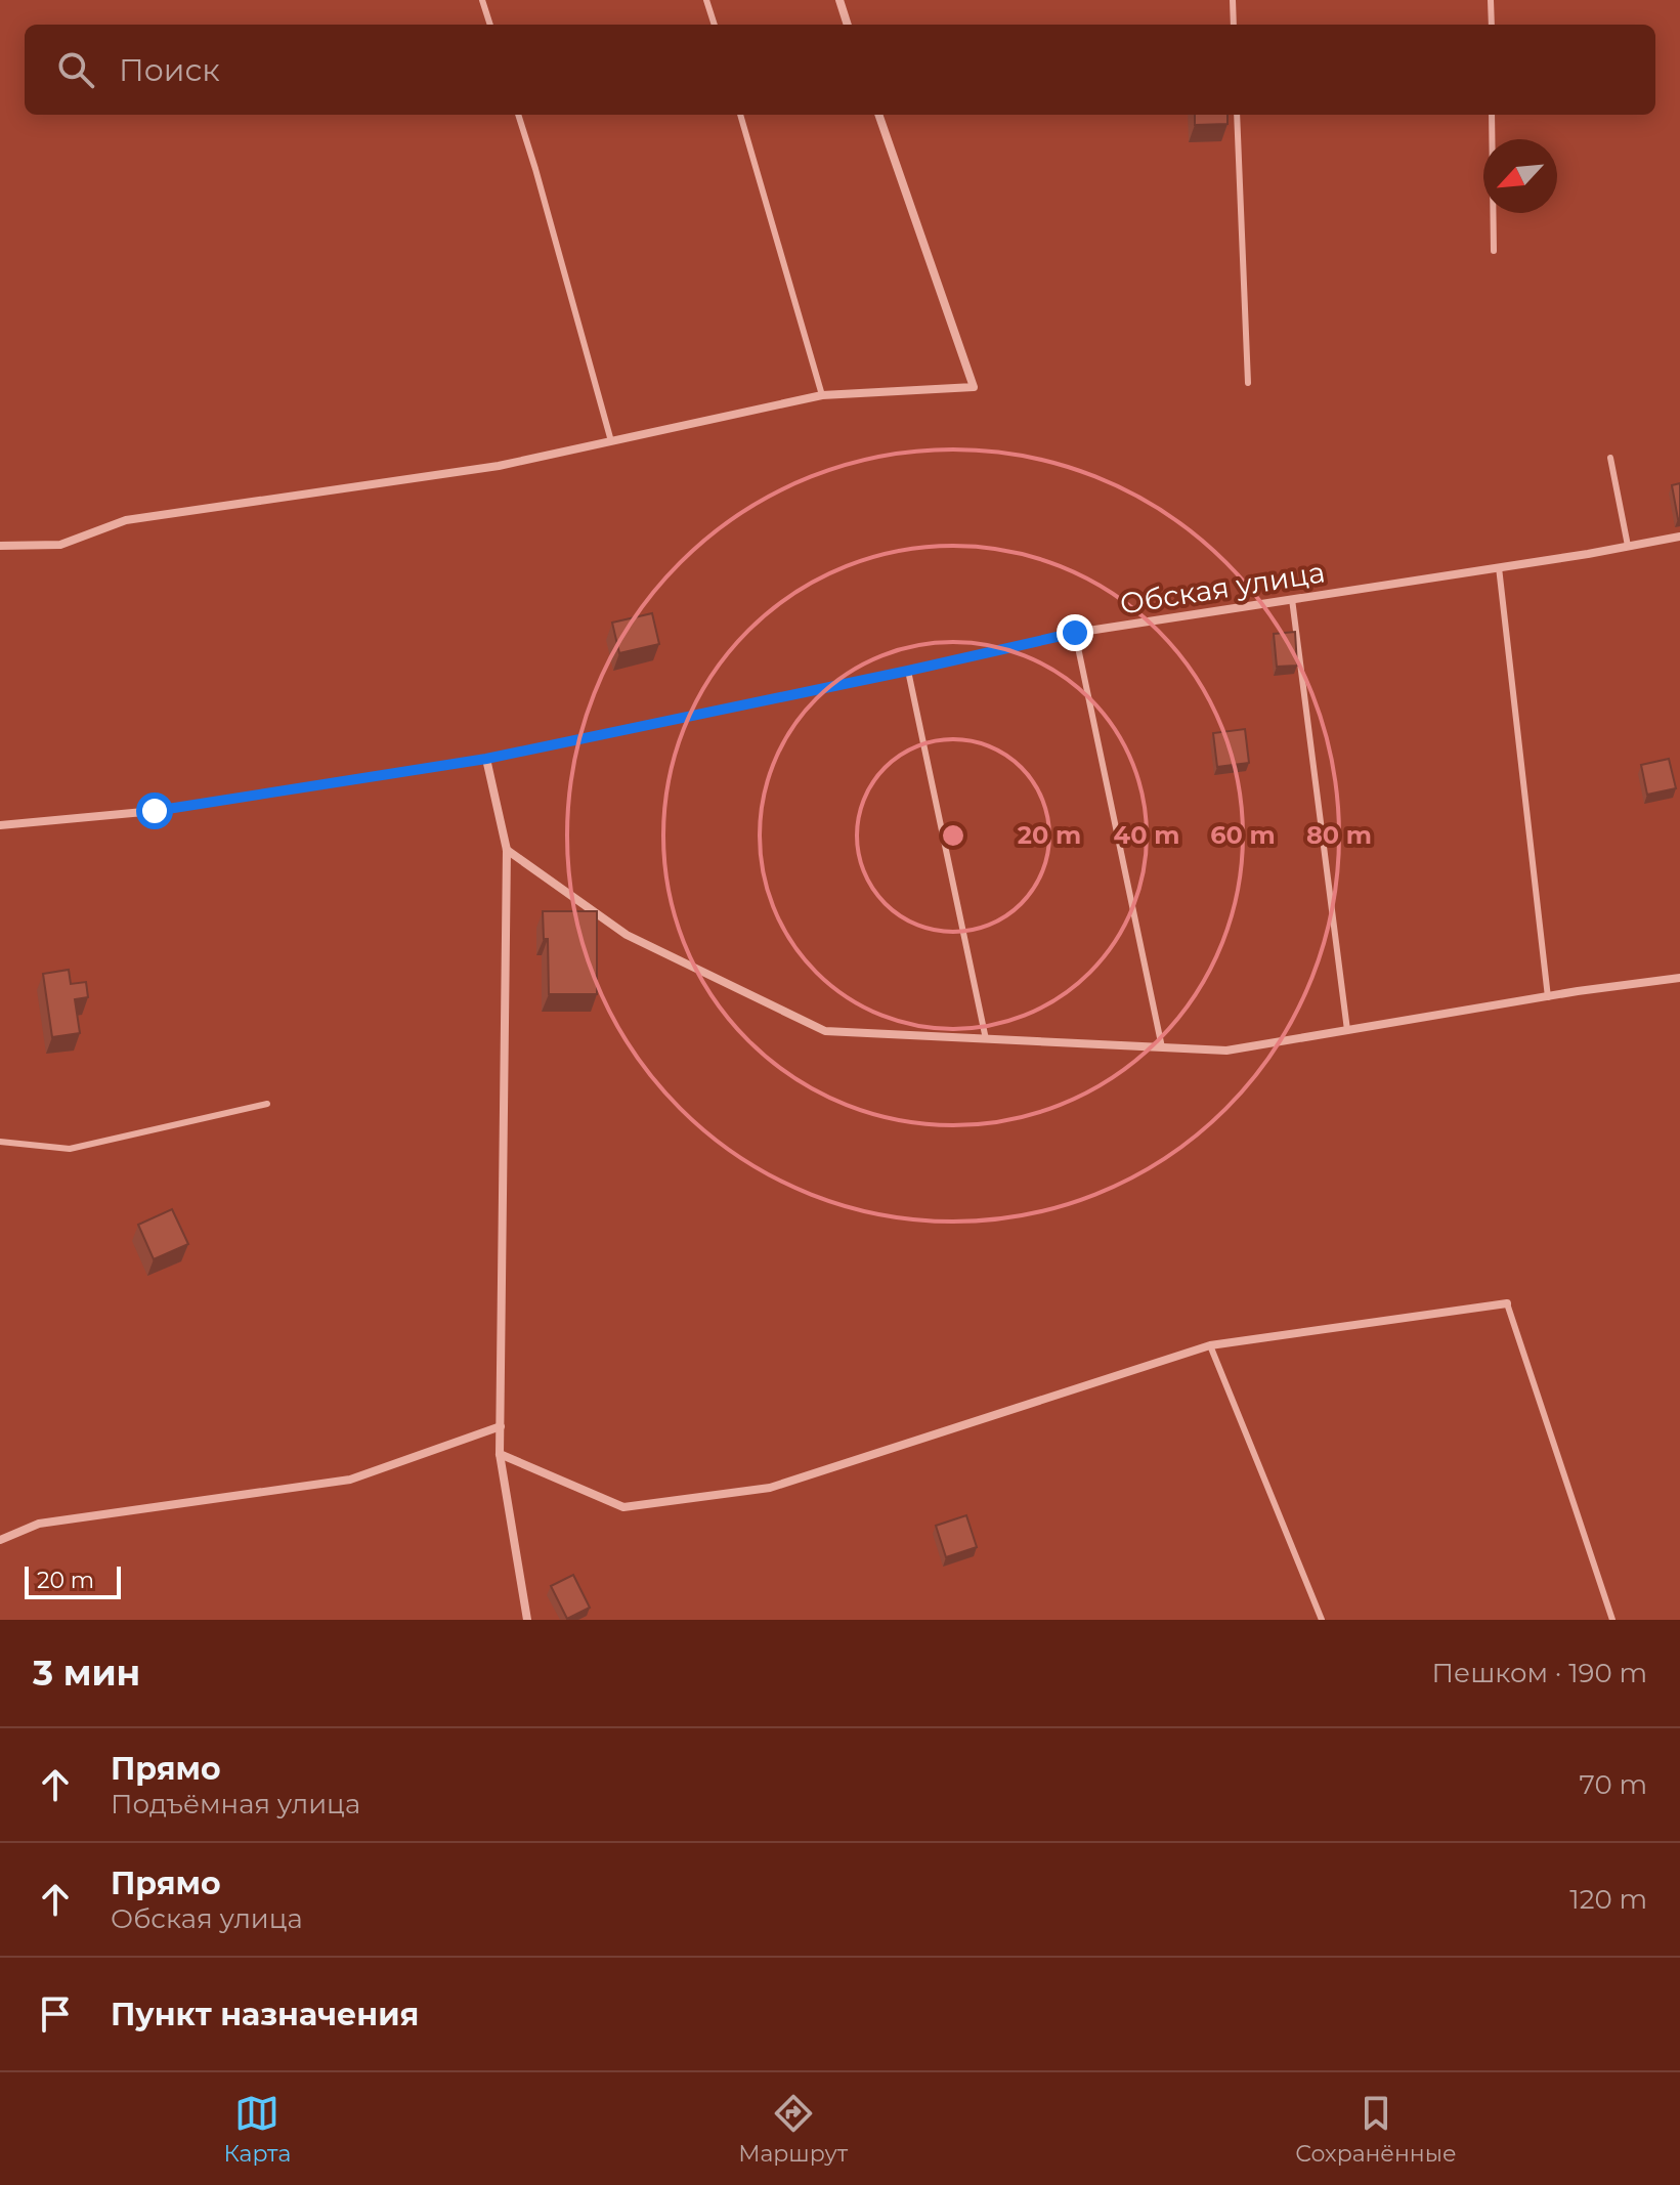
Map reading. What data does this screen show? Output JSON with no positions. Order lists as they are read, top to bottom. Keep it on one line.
{"streets":{"street":["Обская улица"]},"scale_bar":"20 m","north":"bottom left","page":{"search":"Поиск","scale":"20 m","heading":["3 мин","Пешком · 190 m"],"list":[["Прямо","Подъёмная улица","70 m"],["Прямо","Обская улица","120 m"],"Пункт назначения"],"nav":["Карта","Маршрут","Сохранённые"]},"rings":["20 m","40 m","60 m","80 m"]}
